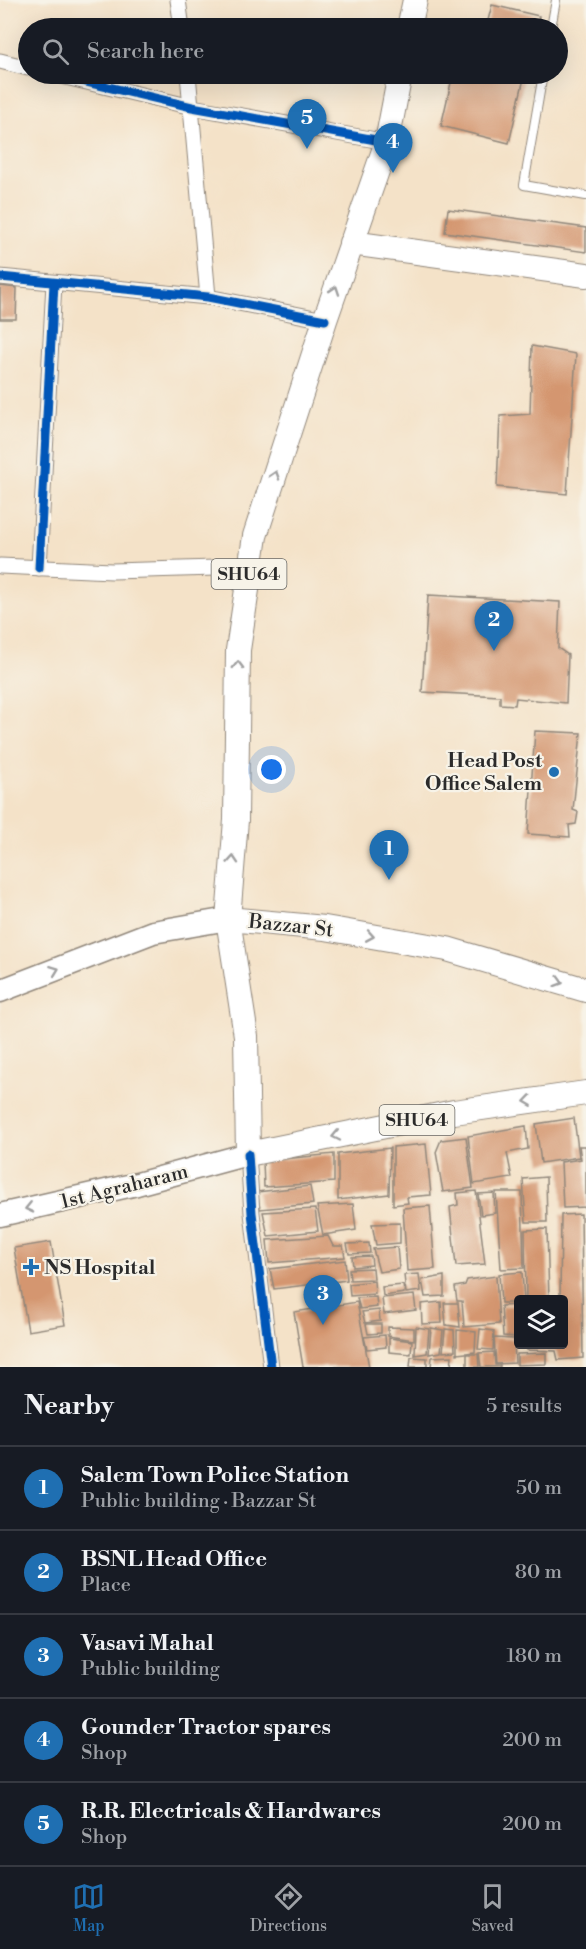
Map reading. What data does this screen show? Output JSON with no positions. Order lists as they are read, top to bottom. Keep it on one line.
{"streets":{"main road":["SHU64","Bazzar St","1st Agraharam"]},"crossings":[["SHU64","Bazzar St"],["SHU64","1st Agraharam"]],"one_way":["1st Agraharam"],"places":{"other":["Head Post Office Salem"],"health":["NS Hospital"]},"page":{"search":"Search here","pins":["5","4","2","1","3"],"heading":["Nearby","5 results"],"list":[{"mark":"1","name":"Salem Town Police Station","note":"Public building · Bazzar St","value":"50 m"},{"mark":"2","name":"BSNL Head Office","note":"Place","value":"80 m"},{"mark":"3","name":"Vasavi Mahal","note":"Public building","value":"180 m"},{"mark":"4","name":"Gounder Tractor spares","note":"Shop","value":"200 m"},{"mark":"5","name":"R.R. Electricals & Hardwares","note":"Shop","value":"200 m"}],"nav":["Map","Directions","Saved"]}}
